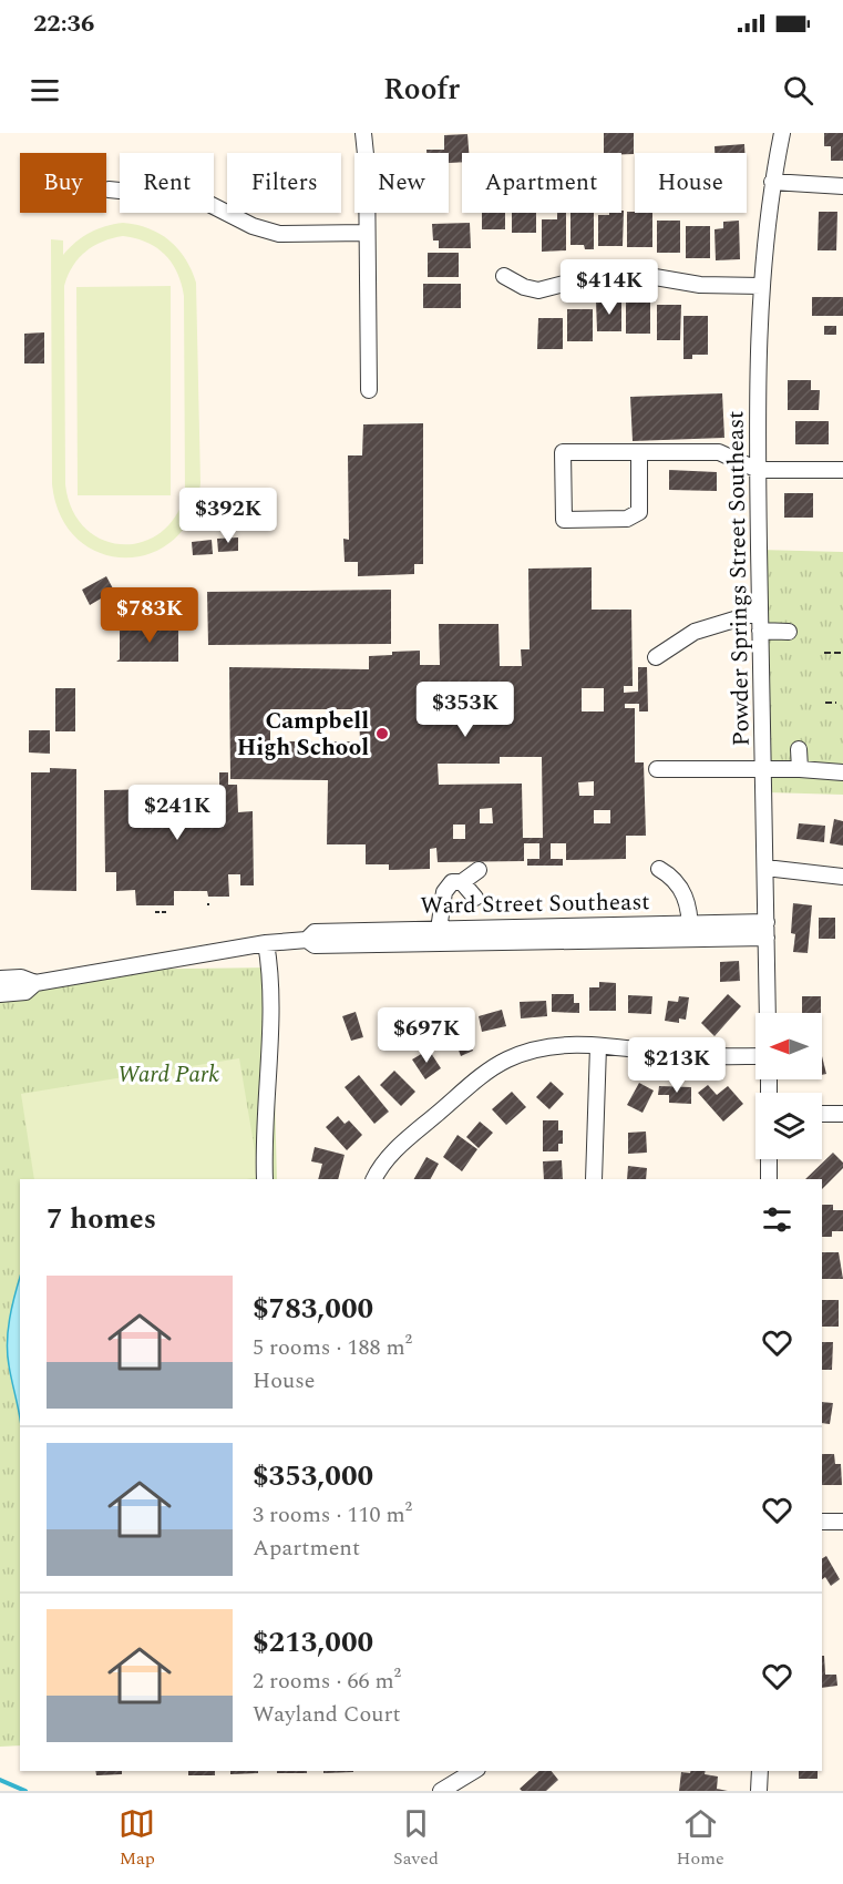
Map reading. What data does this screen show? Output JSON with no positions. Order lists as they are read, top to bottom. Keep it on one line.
{"streets":{"street":["Powder Springs Street Southeast","Ward Street Southeast"]},"crossings":[["Powder Springs Street Southeast","Ward Street Southeast"]],"parks":["Ward Park"],"places":["Campbell High School"],"north":"left","page":{"status":"22:36","header":"Roofr","chip":["Buy","Rent","Filters","New","Apartment","House"],"price":["$414K","$392K","$783K","$353K","$241K","$697K","$213K"],"heading":"7 homes","list":[{"name":"$783,000","note":"5 rooms · 188 m² · House"},{"name":"$353,000","note":"3 rooms · 110 m² · Apartment"},{"name":"$213,000","note":"2 rooms · 66 m² · Wayland Court"}],"tabs":["Map","Saved","Home"]}}
